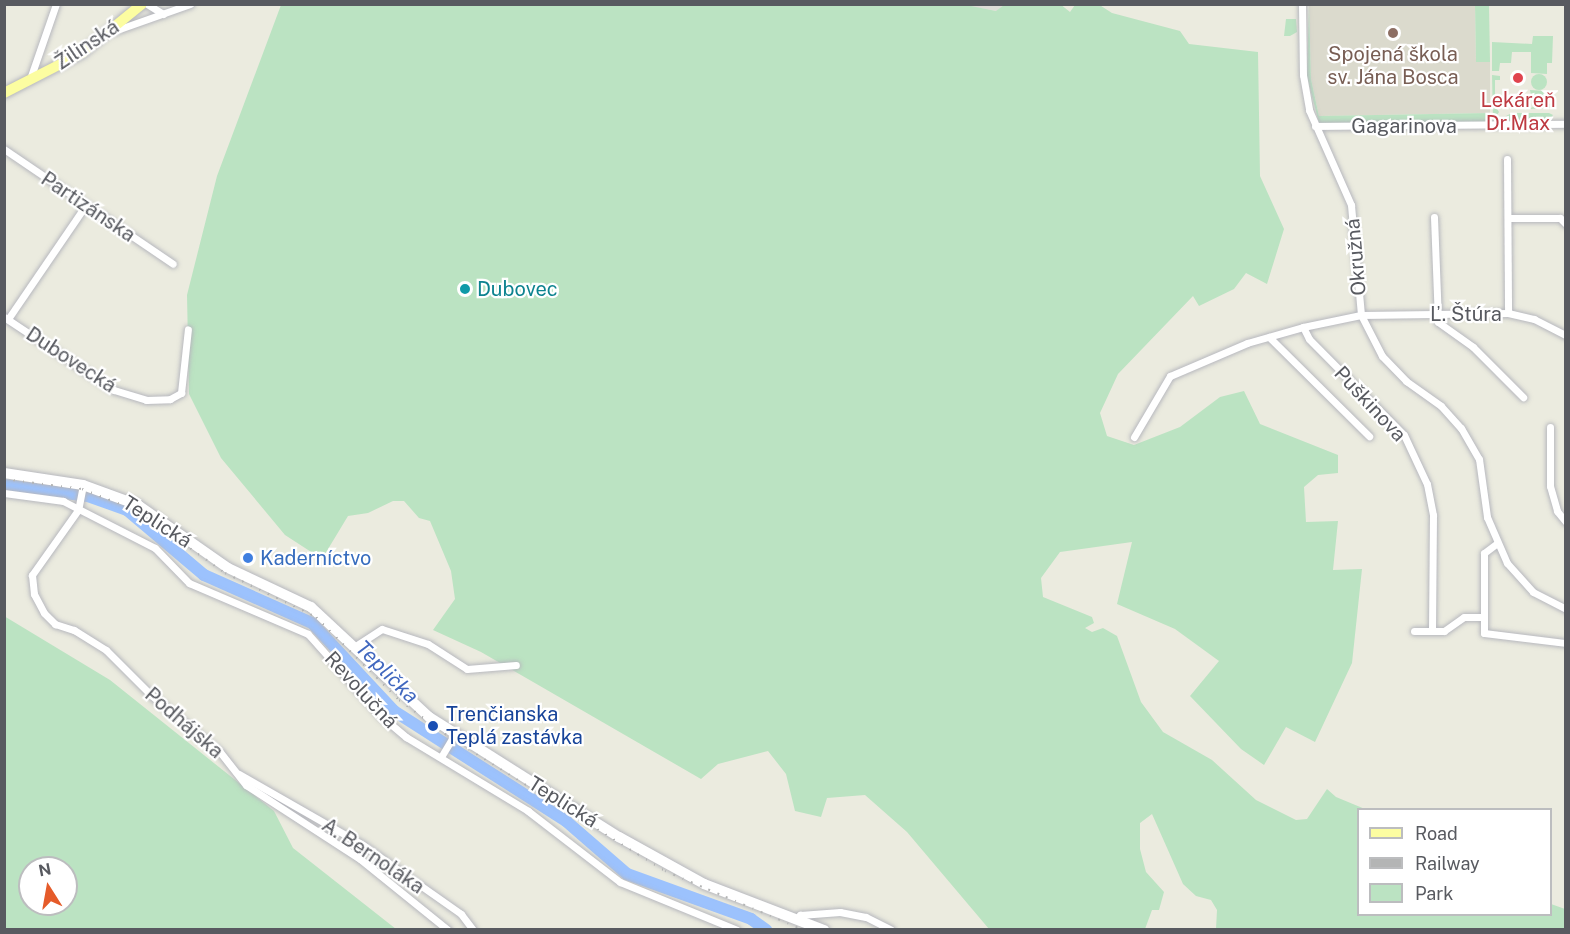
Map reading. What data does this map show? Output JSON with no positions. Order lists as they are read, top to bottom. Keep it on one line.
{"streets":{"main road":["Žilinská","Teplická"],"street":["Gagarinova","Partizánska","Okružná","Ľ. Štúra","Dubovecká","Puškinova","Revolučná","Podhájska","A. Bernoláka"]},"crossings":[["Gagarinova","Okružná"],["Okružná","Ľ. Štúra"],["Ľ. Štúra","Puškinova"],["Revolučná","Podhájska"],["Podhájska","A. Bernoláka"]],"water":["Teplička"],"places":["Spojená škola sv. Jána Bosca","Lekáreň Dr.Max","Dubovec","Kaderníctvo","Trenčianska Teplá zastávka"],"legend":["Road","Railway","Park"],"north":"top"}
